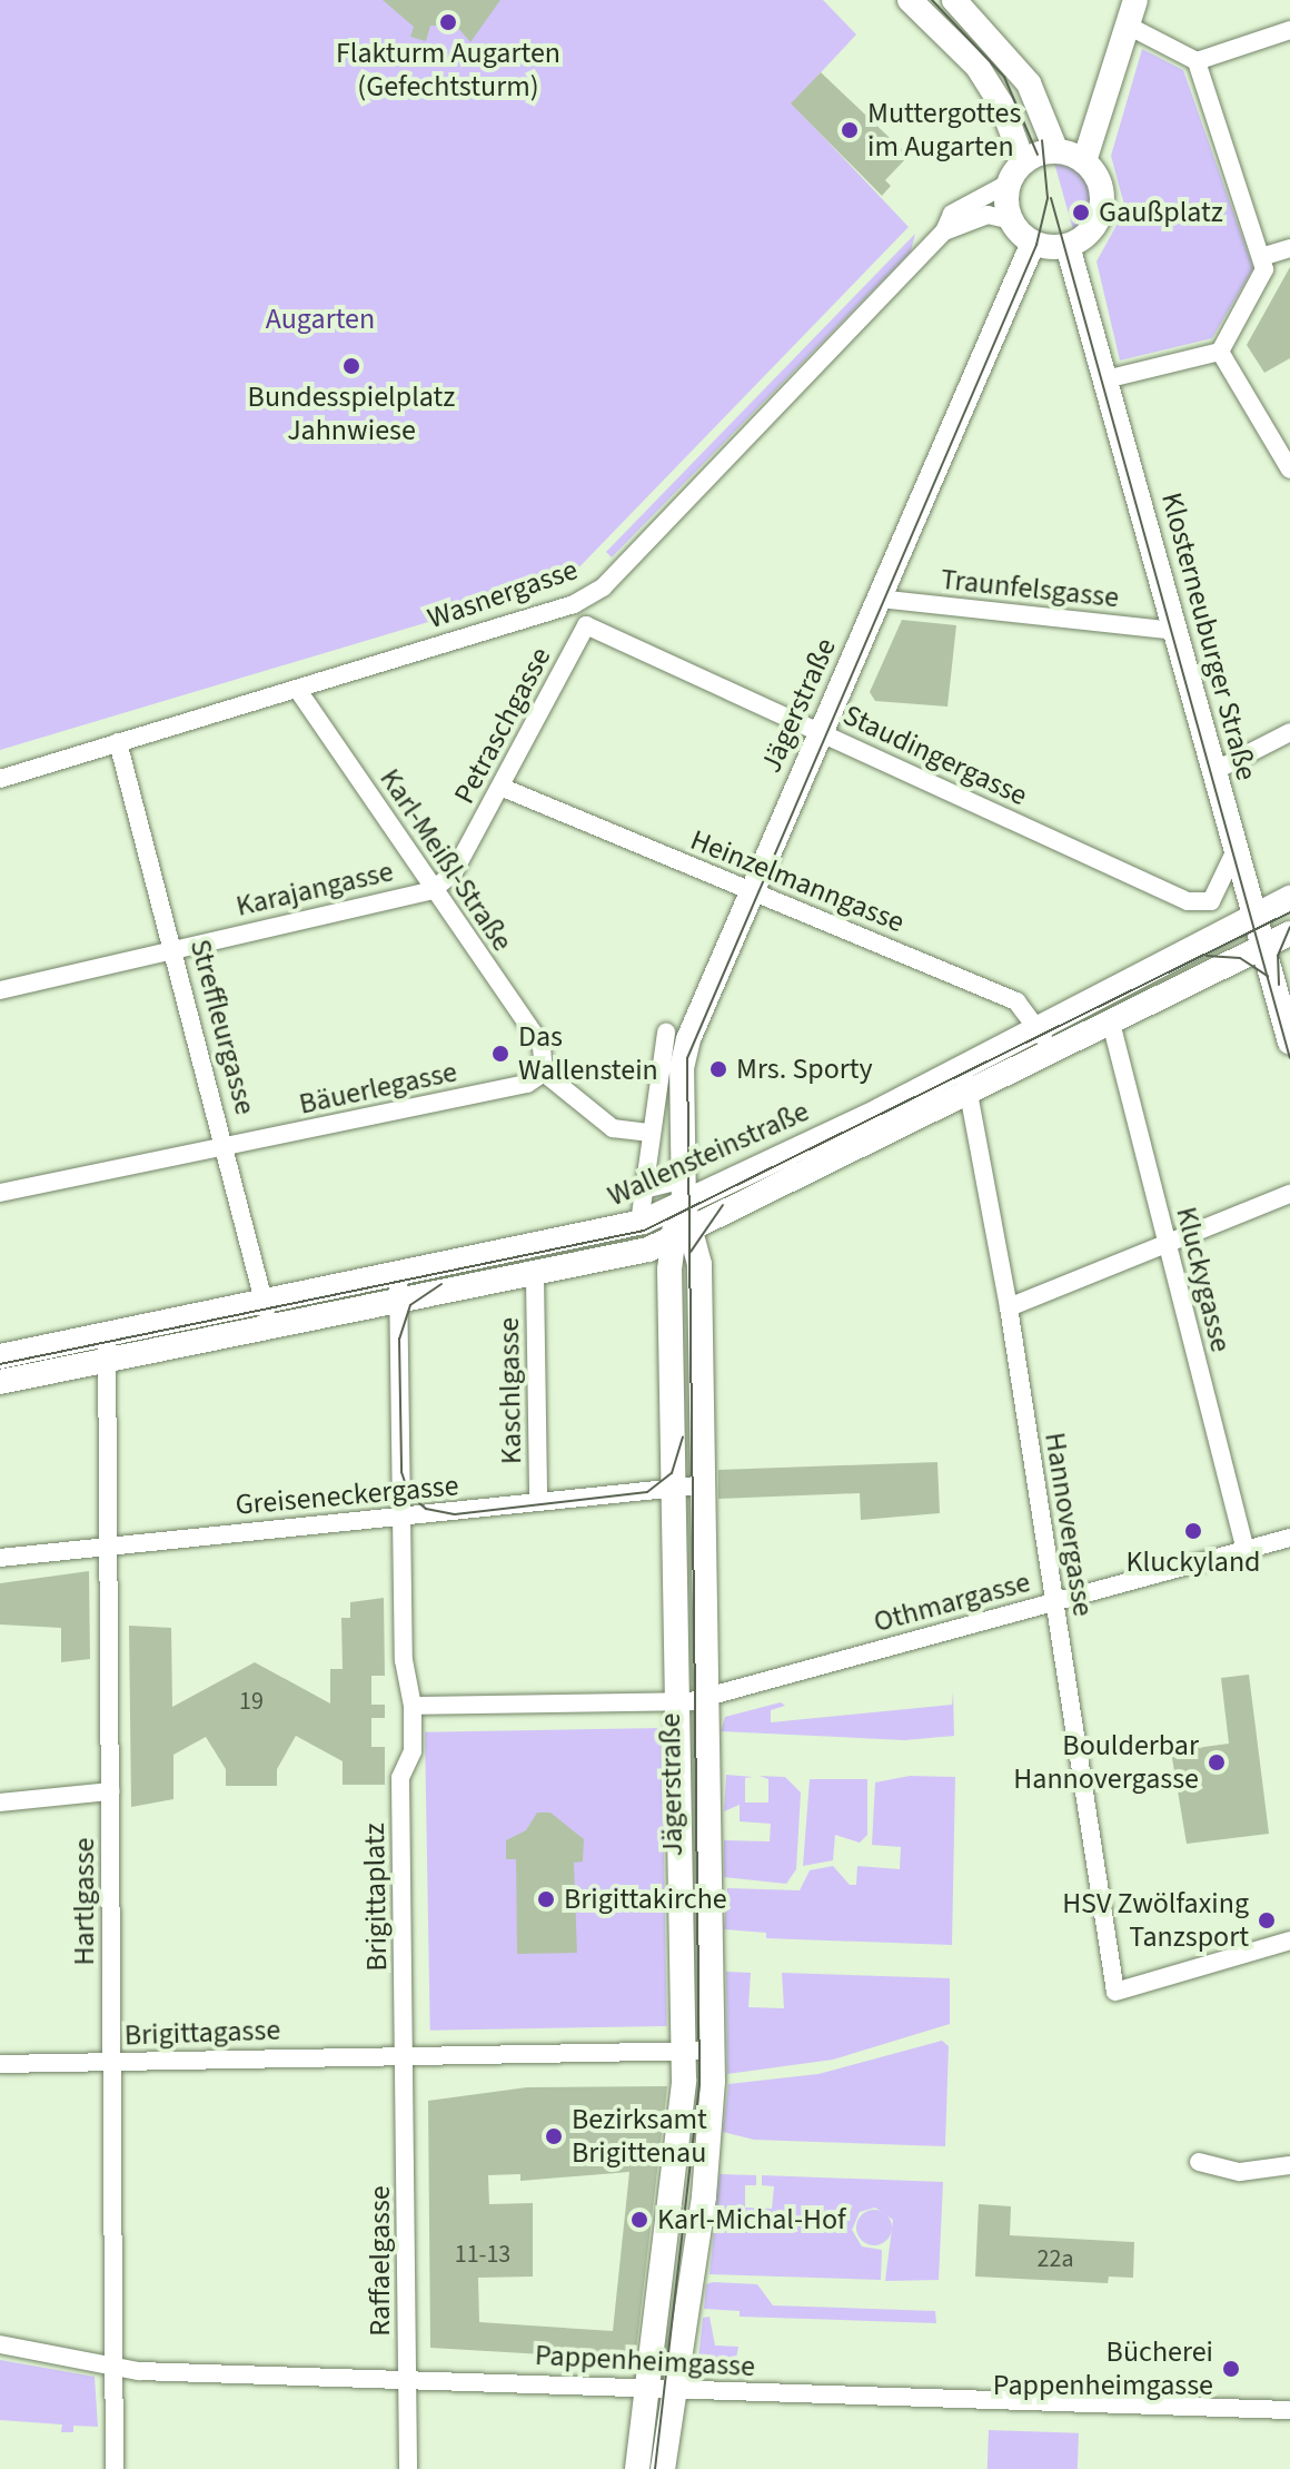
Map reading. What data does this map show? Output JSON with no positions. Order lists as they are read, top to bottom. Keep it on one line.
{"streets":{"main road":["Klosterneuburger Straße","Jägerstraße","Wallensteinstraße"],"street":["Traunfelsgasse","Wasnergasse","Petraschgasse","Staudingergasse","Karl-Meißl-Straße","Heinzelmanngasse","Karajangasse","Streffleurgasse","Bäuerlegasse","Kluckygasse","Kaschlgasse","Greiseneckergasse","Hannovergasse","Othmargasse","Brigittaplatz","Hartlgasse","Brigittagasse","Raffaelgasse","Pappenheimgasse"]},"crossings":[["Traunfelsgasse","Klosterneuburger Straße"],["Traunfelsgasse","Jägerstraße"],["Wasnergasse","Klosterneuburger Straße"],["Wasnergasse","Jägerstraße"],["Wasnergasse","Karl-Meißl-Straße"],["Wasnergasse","Streffleurgasse"],["Klosterneuburger Straße","Jägerstraße"],["Klosterneuburger Straße","Staudingergasse"],["Klosterneuburger Straße","Wallensteinstraße"],["Jägerstraße","Staudingergasse"],["Jägerstraße","Heinzelmanngasse"],["Jägerstraße","Wallensteinstraße"],["Jägerstraße","Greiseneckergasse"],["Jägerstraße","Othmargasse"],["Jägerstraße","Pappenheimgasse"],["Petraschgasse","Staudingergasse"],["Petraschgasse","Karl-Meißl-Straße"],["Petraschgasse","Heinzelmanngasse"],["Petraschgasse","Karajangasse"],["Karl-Meißl-Straße","Karajangasse"],["Karl-Meißl-Straße","Bäuerlegasse"],["Heinzelmanngasse","Wallensteinstraße"],["Karajangasse","Streffleurgasse"],["Streffleurgasse","Bäuerlegasse"],["Streffleurgasse","Wallensteinstraße"],["Wallensteinstraße","Kluckygasse"],["Wallensteinstraße","Kaschlgasse"],["Wallensteinstraße","Hannovergasse"],["Wallensteinstraße","Hartlgasse"],["Kluckygasse","Othmargasse"],["Kaschlgasse","Greiseneckergasse"],["Greiseneckergasse","Hartlgasse"],["Hannovergasse","Othmargasse"],["Brigittaplatz","Brigittagasse"],["Brigittaplatz","Raffaelgasse"],["Hartlgasse","Brigittagasse"],["Hartlgasse","Pappenheimgasse"],["Brigittagasse","Raffaelgasse"],["Raffaelgasse","Pappenheimgasse"]],"parks":["Augarten"],"places":["Flakturm Augarten (Gefechtsturm)","Muttergottes im Augarten","Gaußplatz","Bundesspielplatz Jahnwiese","Das Wallenstein","Mrs. Sporty","Kluckyland","Boulderbar Hannovergasse","Brigittakirche","HSV Zwölfaxing Tanzsport","Bezirksamt Brigittenau","Karl-Michal-Hof","Bücherei Pappenheimgasse"],"house_numbers":["19","11-13","22a"]}
